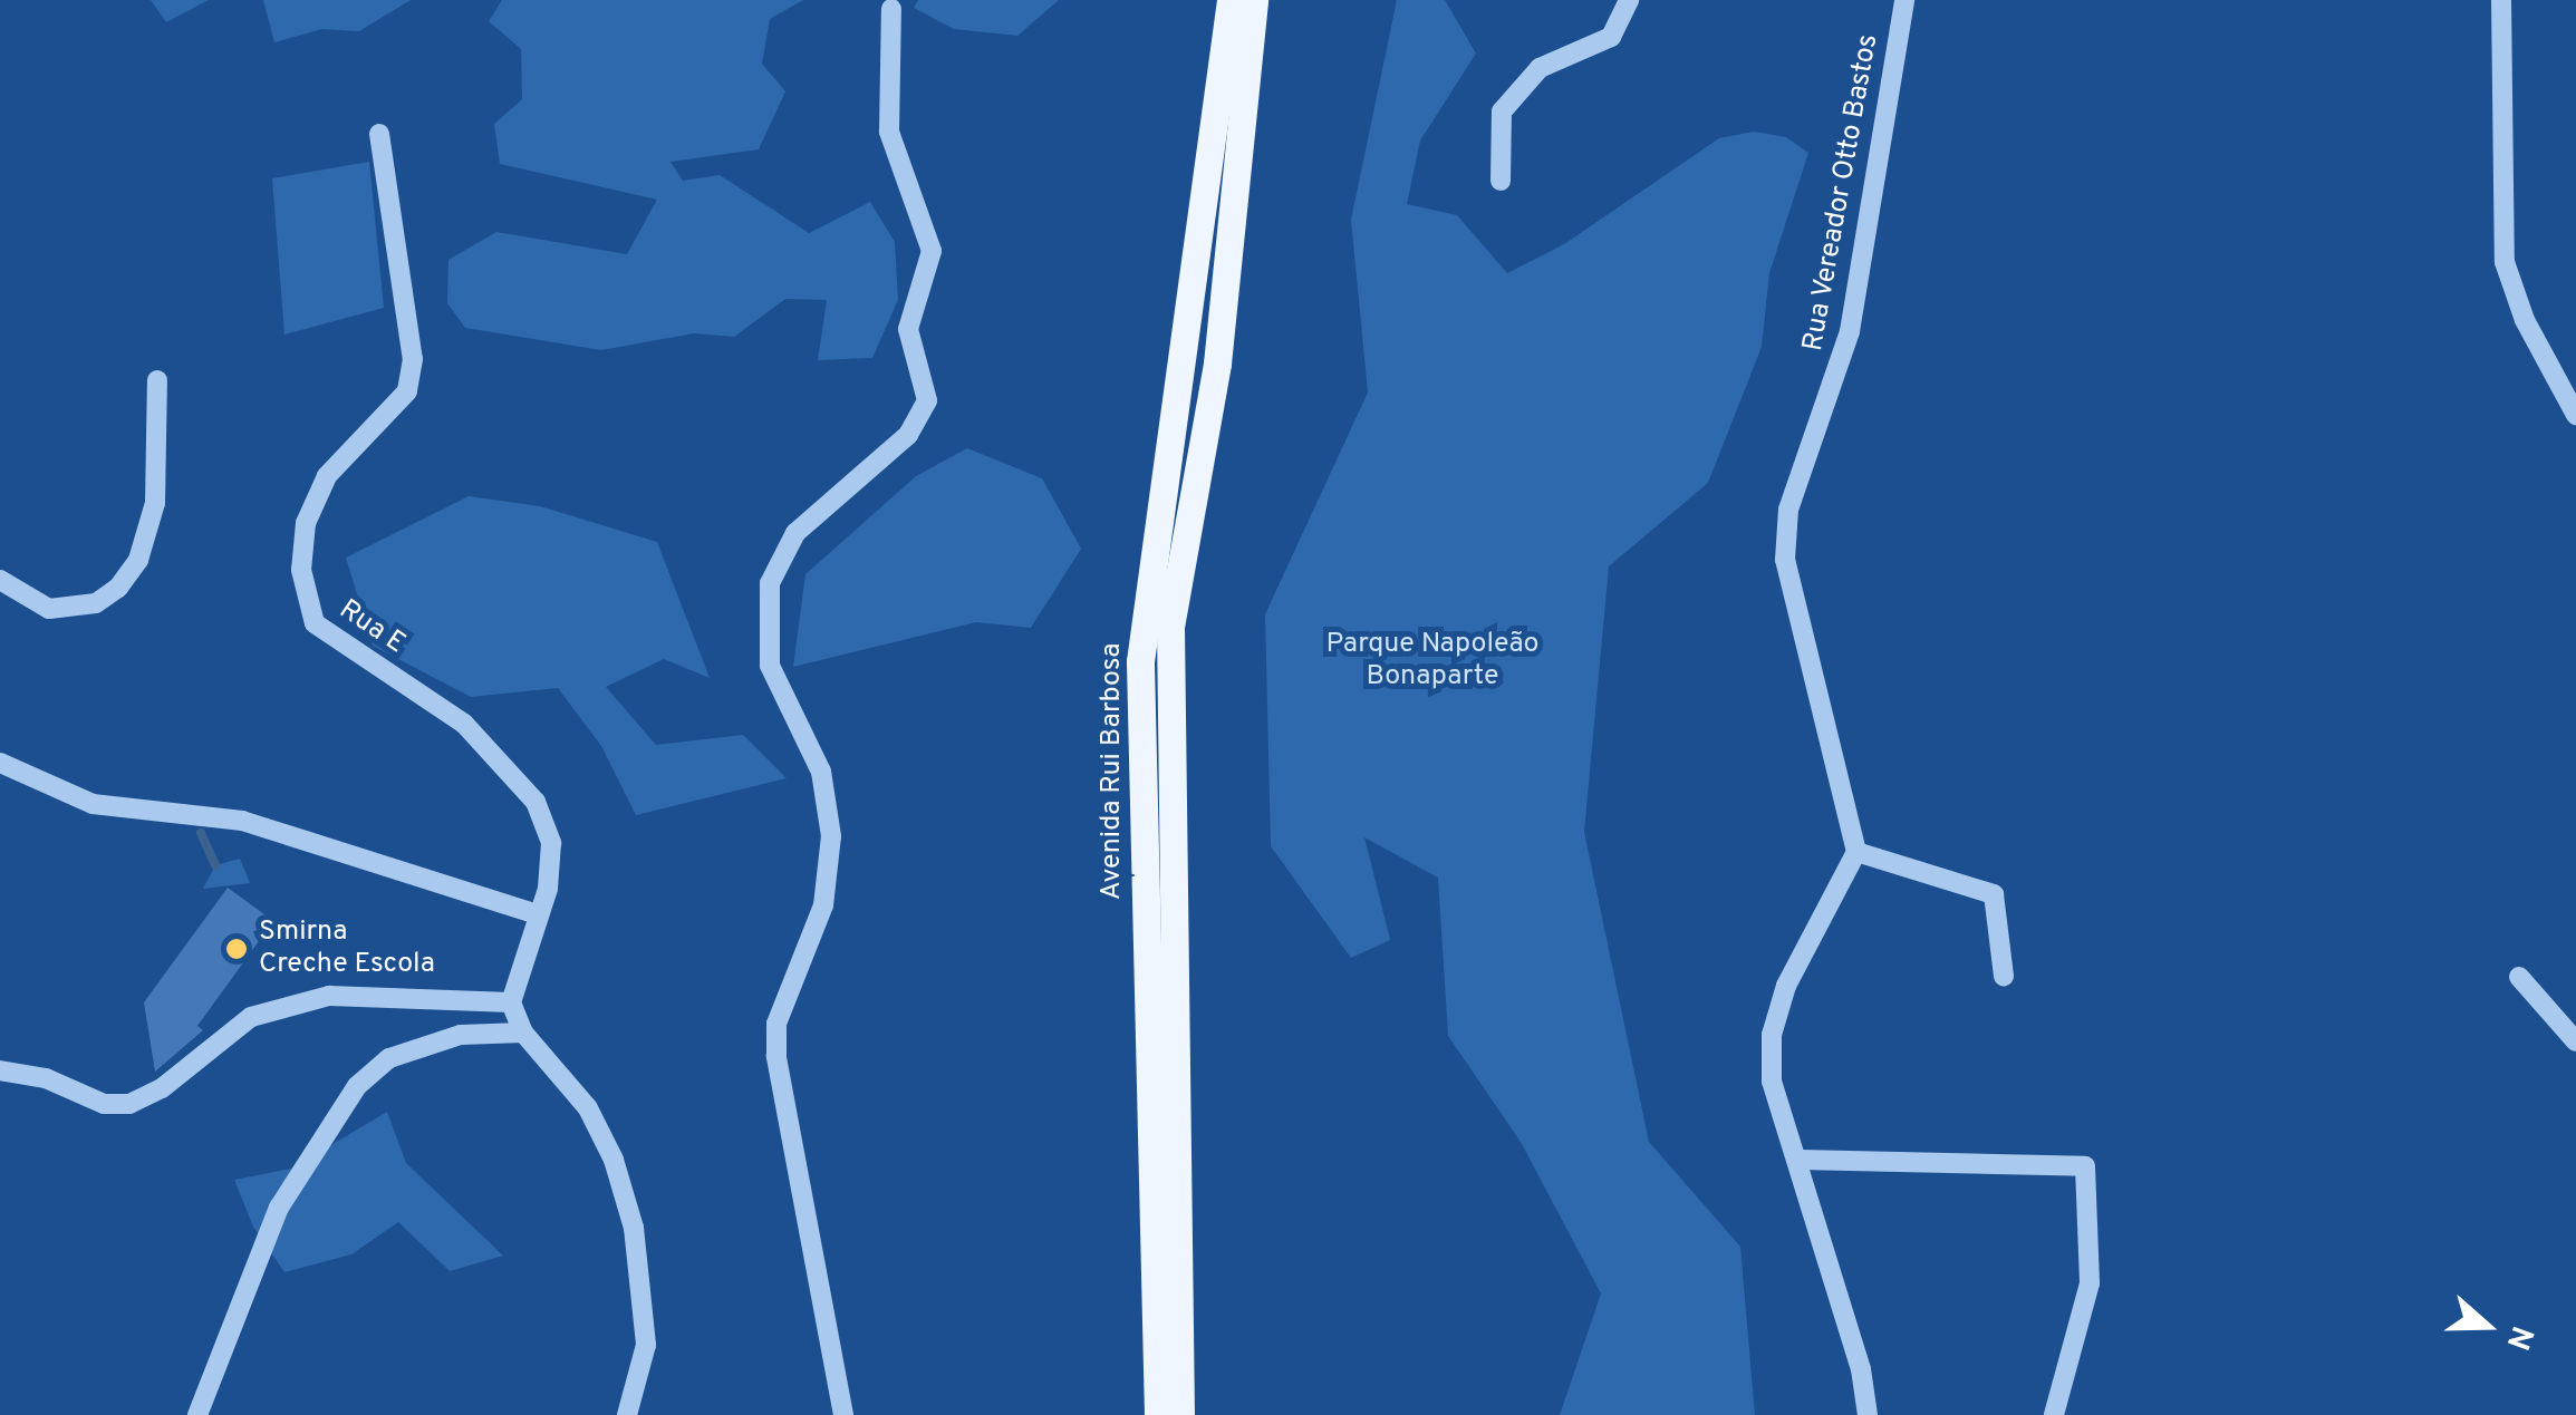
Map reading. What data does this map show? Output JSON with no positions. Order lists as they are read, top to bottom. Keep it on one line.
{"streets":{"main road":["Avenida Rui Barbosa"],"street":["Rua Vereador Otto Bastos","Rua E"]},"parks":["Parque Napoleão Bonaparte"],"places":["Smirna Creche Escola"],"north":"right"}
